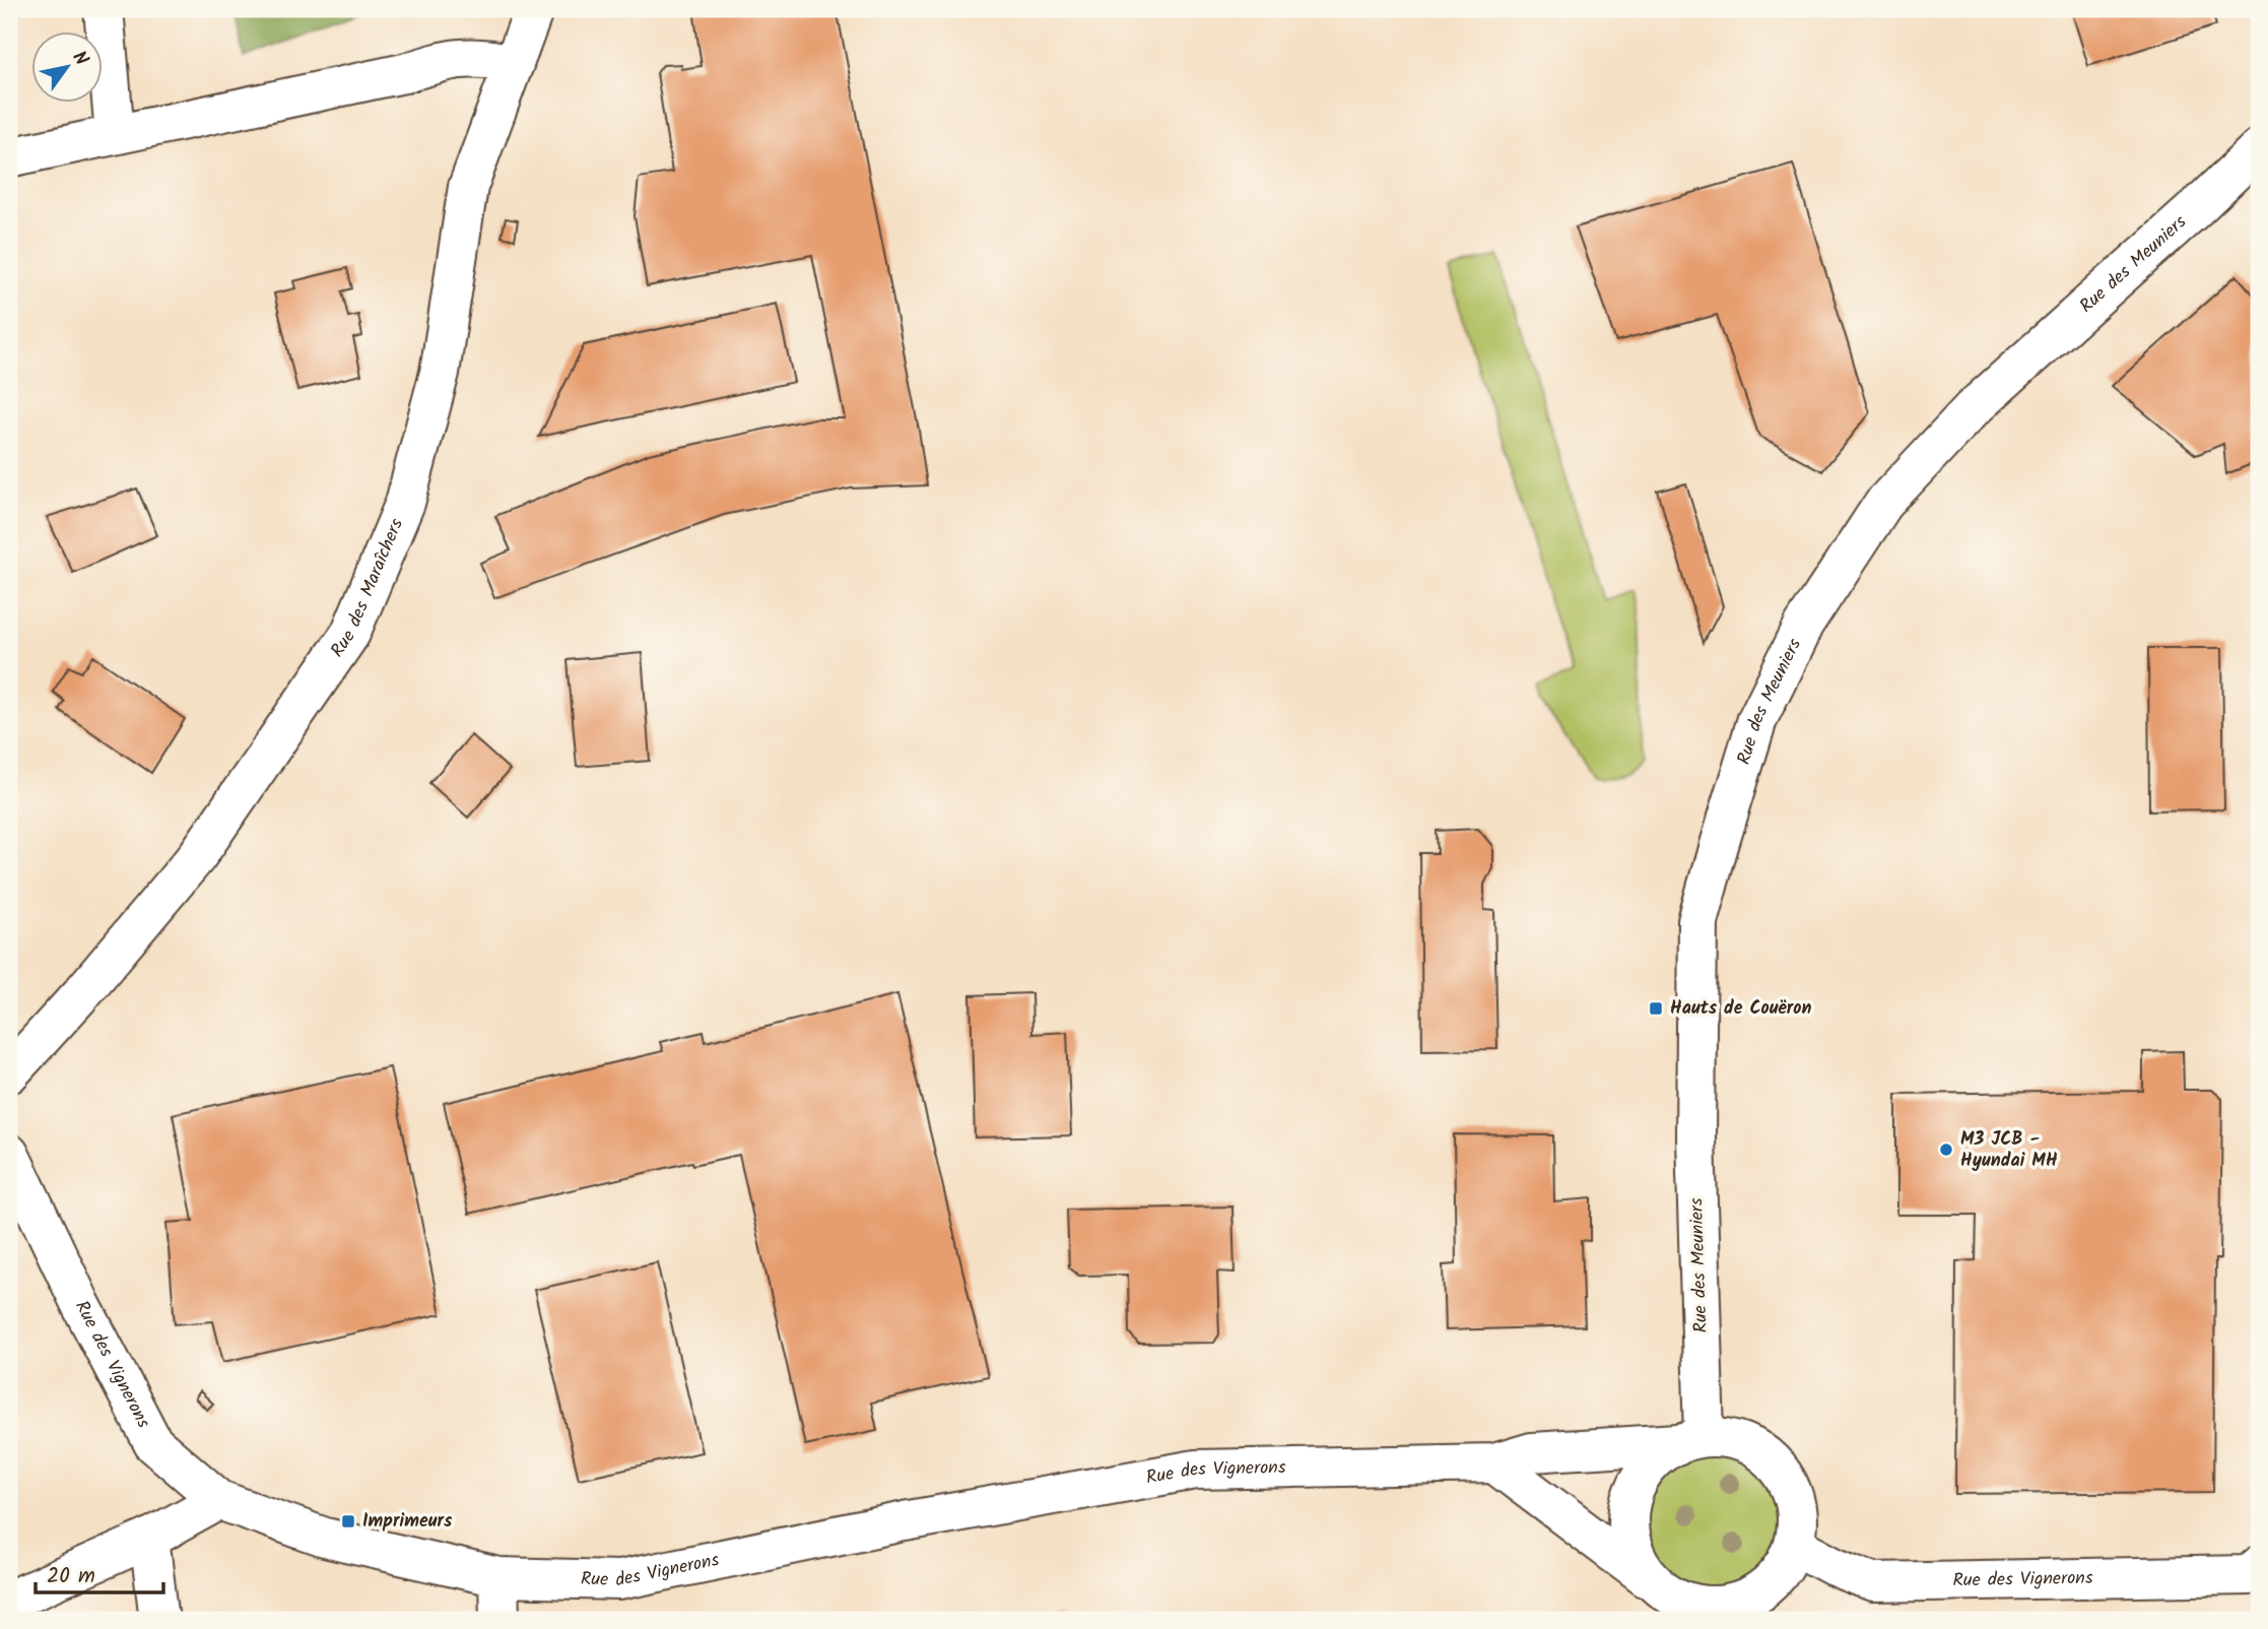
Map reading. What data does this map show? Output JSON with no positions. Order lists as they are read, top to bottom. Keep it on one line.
{"streets":{"street":["Rue des Meuniers","Rue des Maraîchers","Rue des Vignerons"]},"crossings":[["Rue des Meuniers","Rue des Vignerons"]],"places":{"transit":["Hauts de Couëron","Imprimeurs"],"other":["M3 JCB - Hyundai MH"]},"scale_bar":"20 m","north":"top right"}
